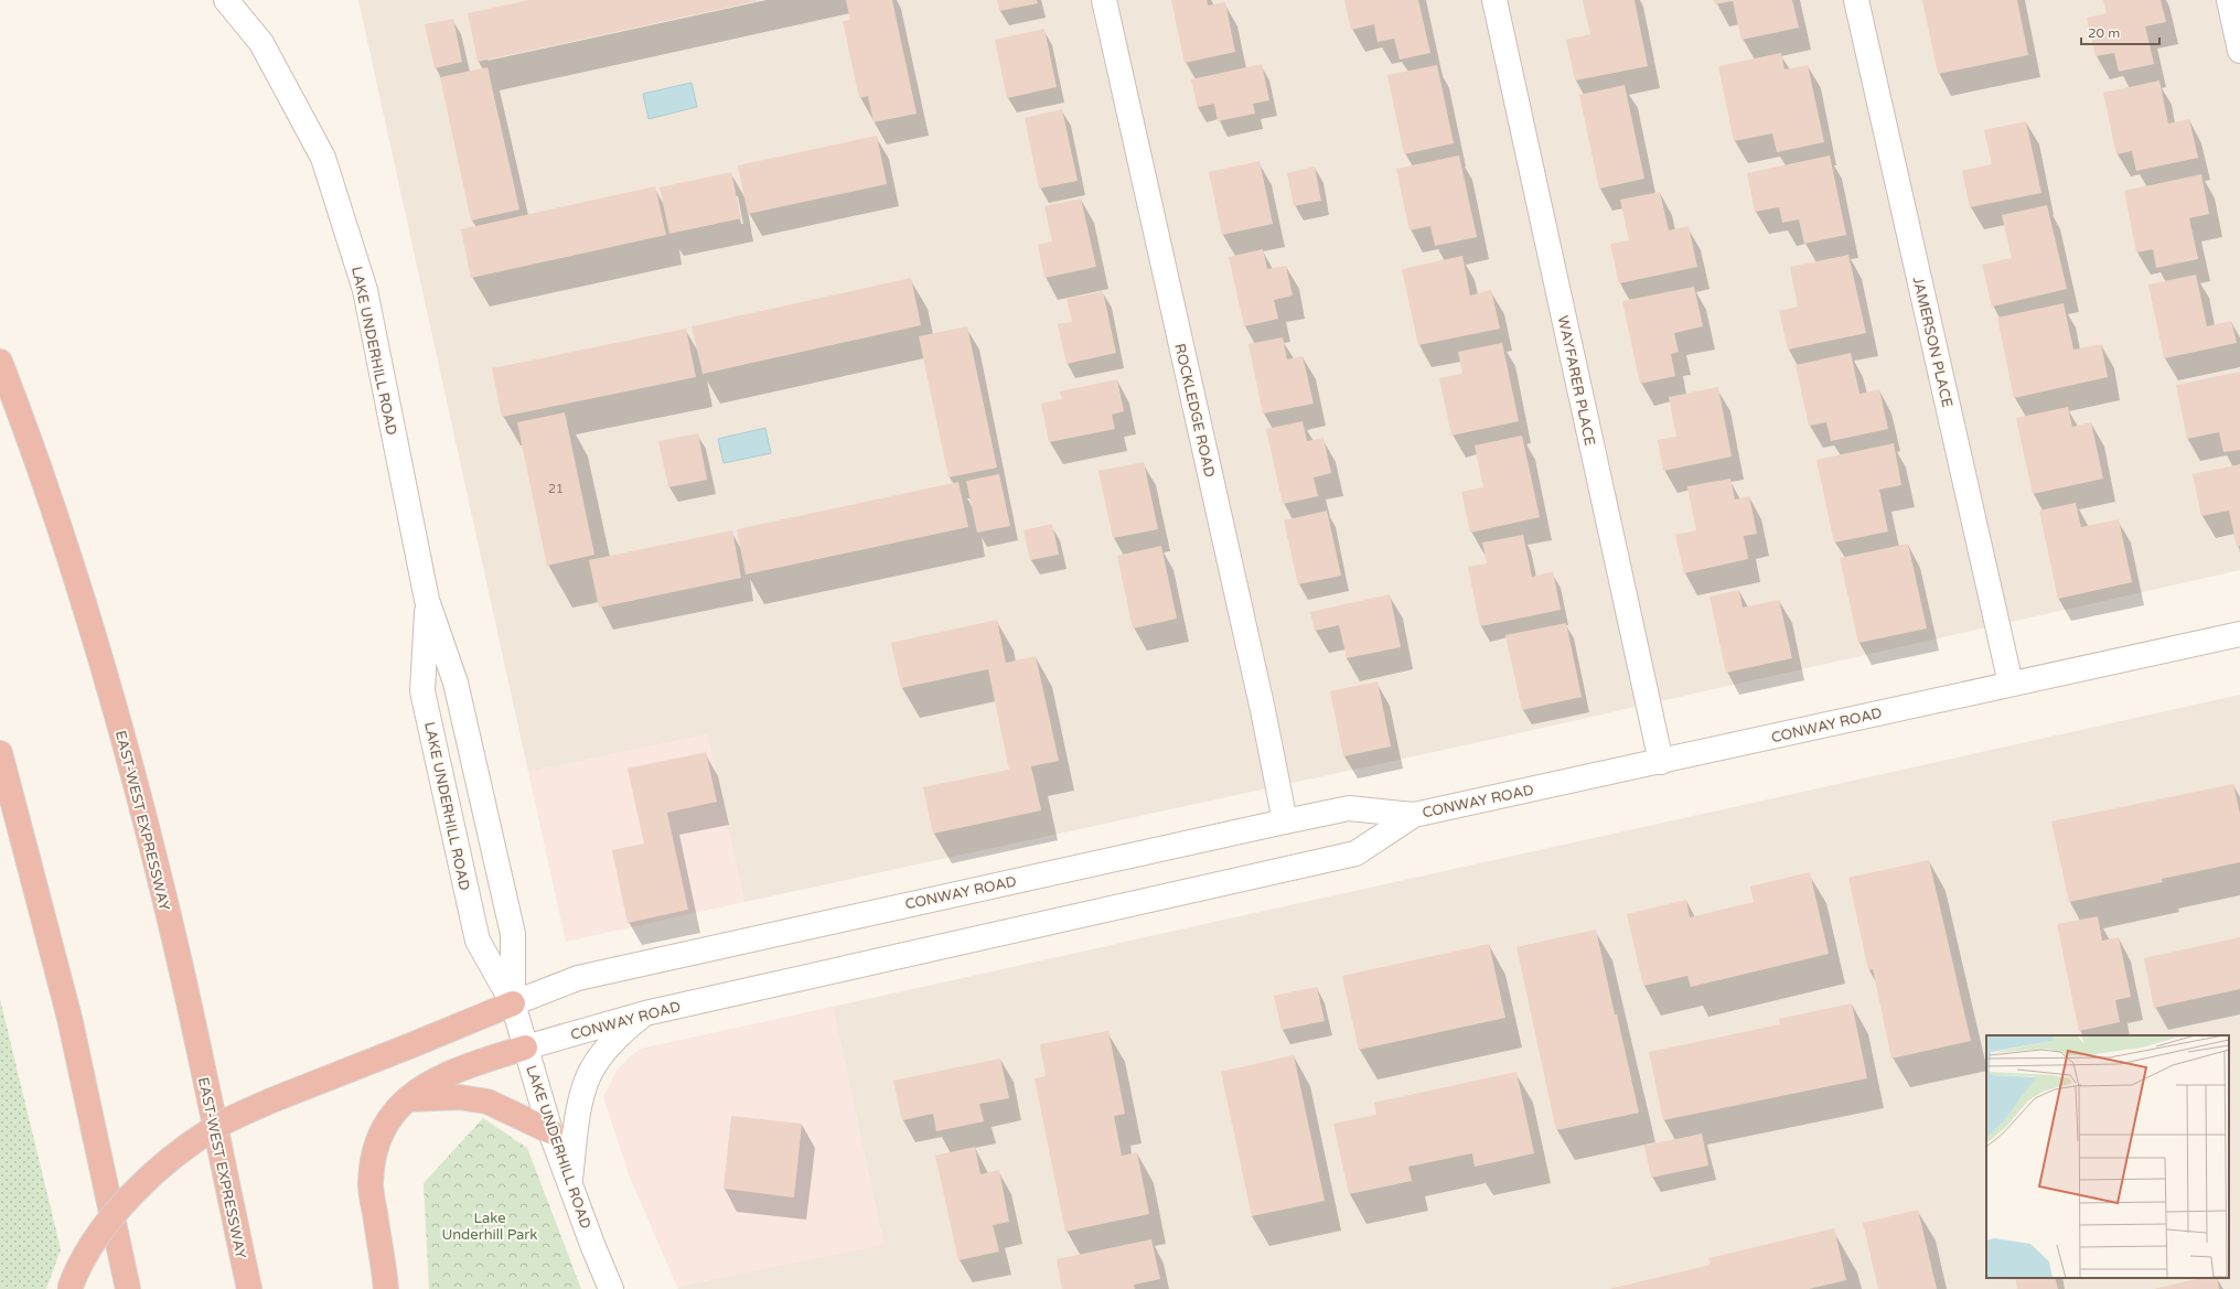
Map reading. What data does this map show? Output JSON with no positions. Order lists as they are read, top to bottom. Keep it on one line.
{"streets":{"highway":["EAST-WEST EXPRESSWAY"],"main road":["JAMERSON PLACE","LAKE UNDERHILL ROAD","WAYFARER PLACE","ROCKLEDGE ROAD","CONWAY ROAD"]},"crossings":[["JAMERSON PLACE","CONWAY ROAD"],["LAKE UNDERHILL ROAD","CONWAY ROAD"],["WAYFARER PLACE","CONWAY ROAD"],["ROCKLEDGE ROAD","CONWAY ROAD"]],"parks":["Lake Underhill Park"],"house_numbers":["21"],"scale_bar":"20 m"}
